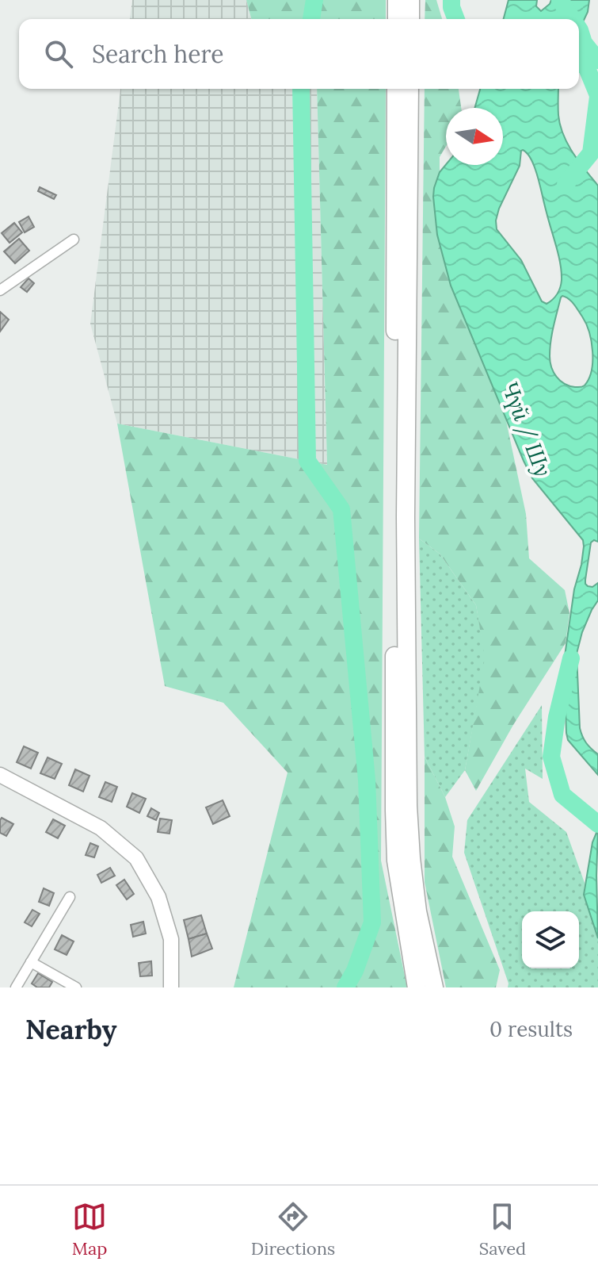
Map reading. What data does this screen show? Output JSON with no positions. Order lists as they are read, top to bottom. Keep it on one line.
{"water":["Чүй / Шу"],"north":"right","page":{"search":"Search here","heading":["Nearby","0 results"],"nav":["Map","Directions","Saved"]}}
